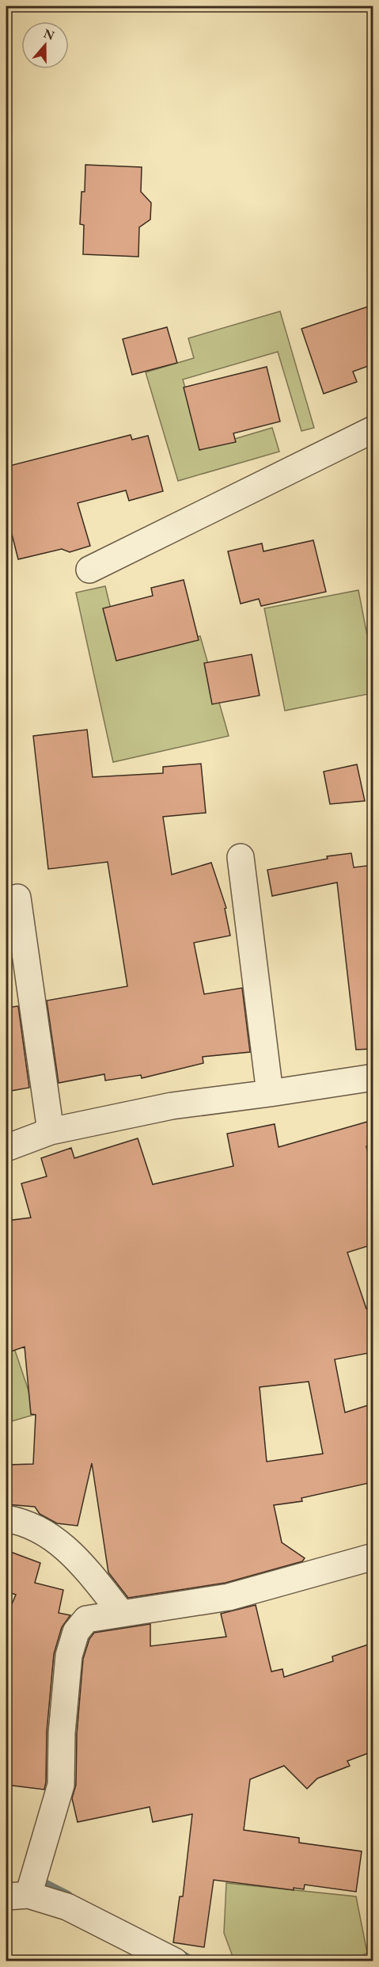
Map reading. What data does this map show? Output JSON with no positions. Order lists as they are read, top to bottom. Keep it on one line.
{"north":"top"}
